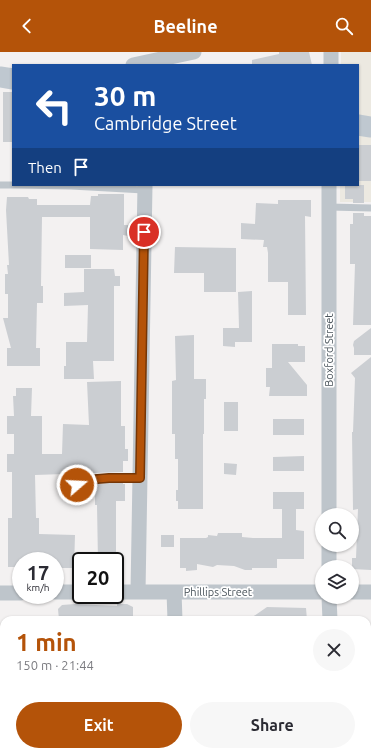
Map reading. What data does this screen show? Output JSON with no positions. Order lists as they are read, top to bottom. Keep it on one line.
{"streets":{"street":["Boxford Street","Phillips Street"]},"page":{"header":"Beeline","turn":["30 m","Cambridge Street"],"then":"Then","speed":"17 km/h","limit":"20","heading":["1 min","150 m · 21:44"],"buttons":["Exit","Share"]}}
